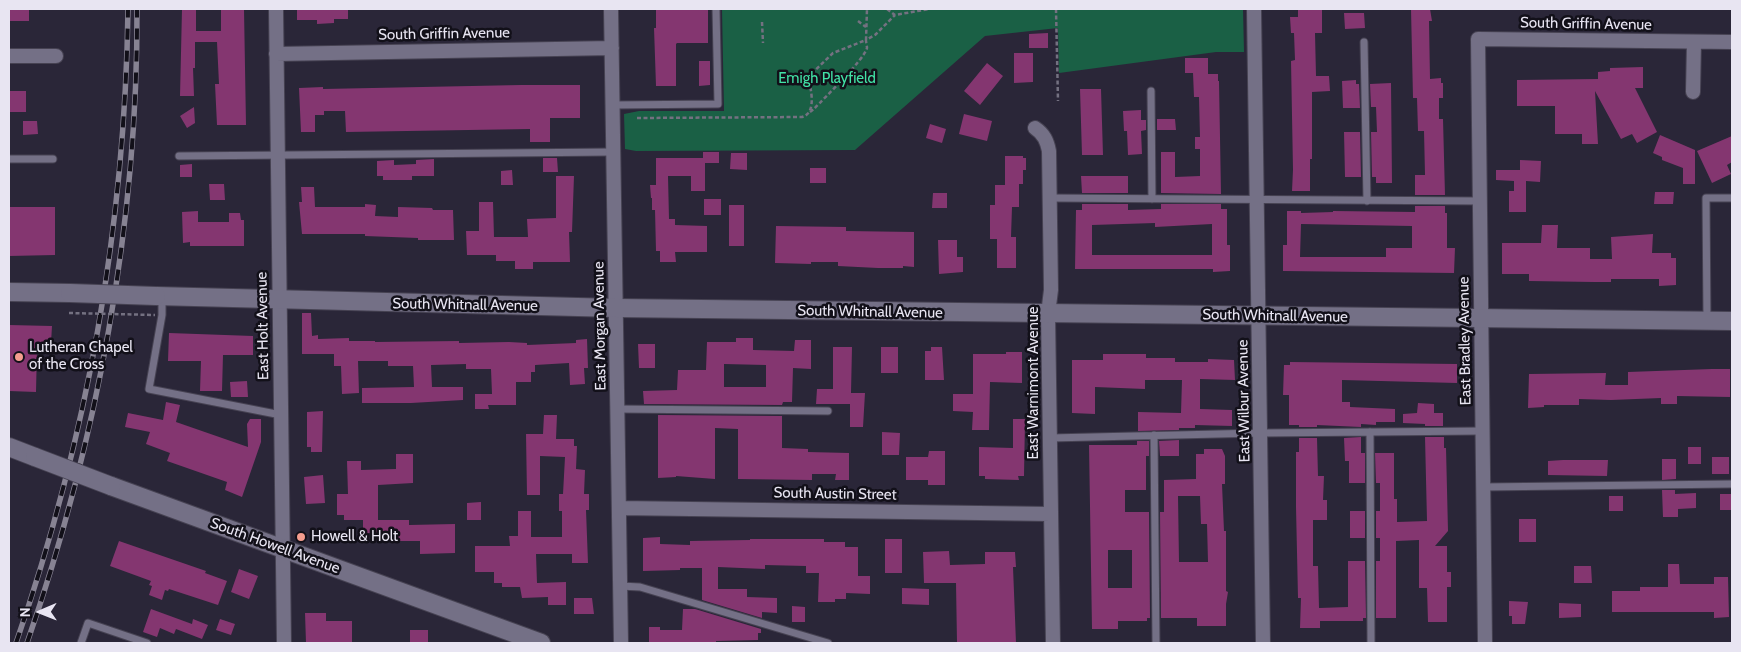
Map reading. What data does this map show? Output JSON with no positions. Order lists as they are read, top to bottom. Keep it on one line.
{"streets":{"street":["South Griffin Avenue","South Whitnall Avenue","East Holt Avenue","East Morgan Avenue","East Bradley Avenue","East Warnimont Avenue","East Wilbur Avenue","South Austin Street","South Howell Avenue"]},"crossings":[["South Griffin Avenue","East Holt Avenue"],["South Griffin Avenue","East Morgan Avenue"],["South Griffin Avenue","East Bradley Avenue"],["South Whitnall Avenue","East Holt Avenue"],["South Whitnall Avenue","East Morgan Avenue"],["South Whitnall Avenue","East Bradley Avenue"],["South Whitnall Avenue","East Warnimont Avenue"],["South Whitnall Avenue","East Wilbur Avenue"],["East Holt Avenue","South Howell Avenue"],["East Morgan Avenue","South Austin Street"],["East Warnimont Avenue","South Austin Street"]],"parks":["Emigh Playfield"],"places":["Lutheran Chapel of the Cross","Howell & Holt"],"north":"left"}
